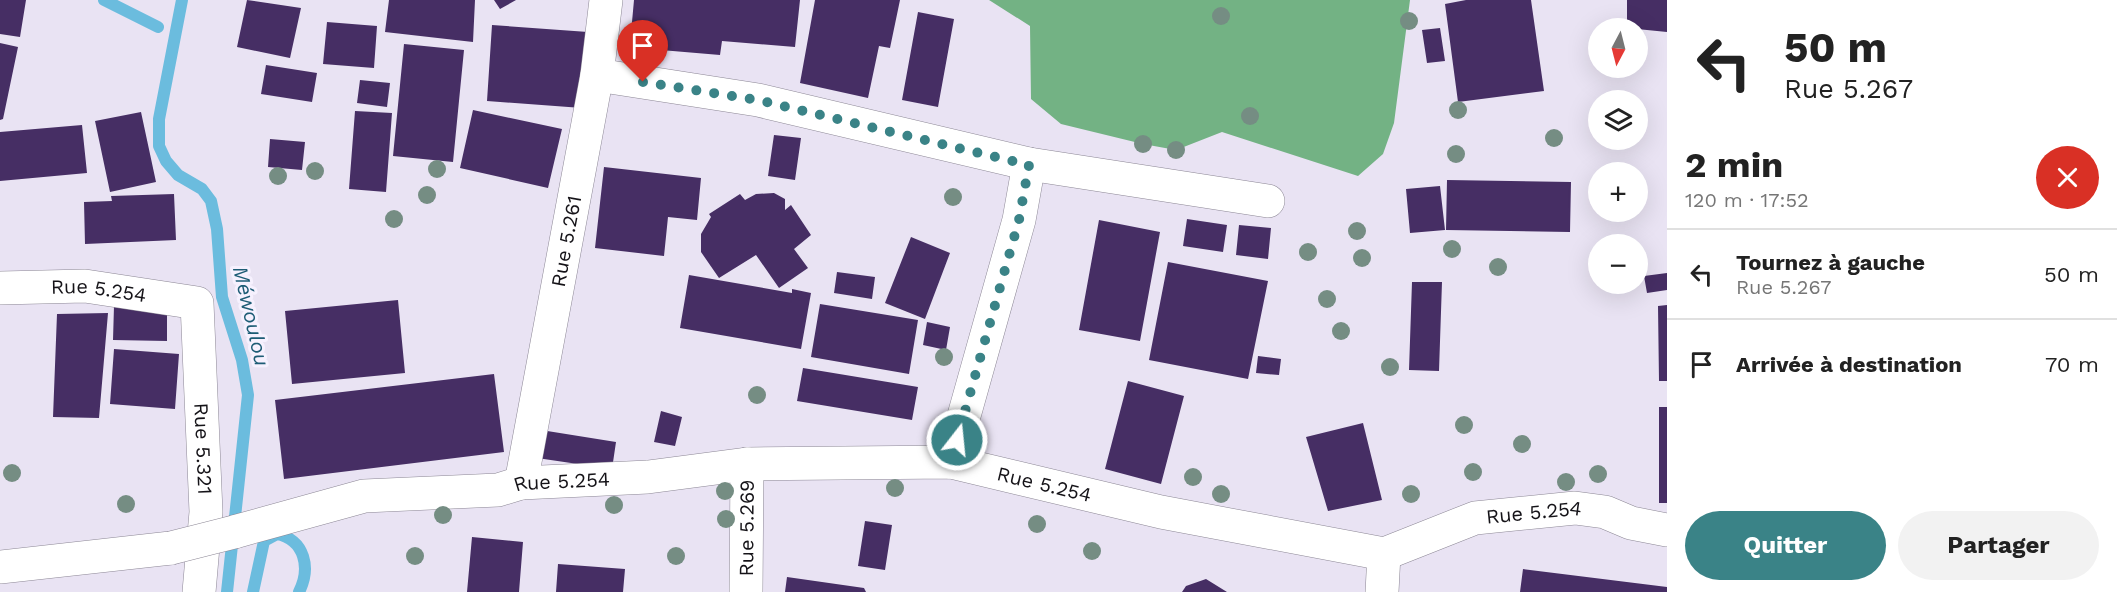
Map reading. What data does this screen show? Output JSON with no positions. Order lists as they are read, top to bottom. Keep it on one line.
{"streets":{"street":["Rue 5.261","Rue 5.254","Rue 5.321","Rue 5.269"]},"crossings":[["Rue 5.261","Rue 5.254"],["Rue 5.254","Rue 5.321"],["Rue 5.254","Rue 5.269"]],"water":["Méwoulou"],"north":"bottom","page":{"turn":["50 m","Rue 5.267"],"map_buttons":["+","−"],"heading":["2 min","120 m · 17:52"],"list":[{"name":"Tournez à gauche","note":"Rue 5.267","value":"50 m"},{"name":"Arrivée à destination","value":"70 m"}],"buttons":["Quitter","Partager"]}}
